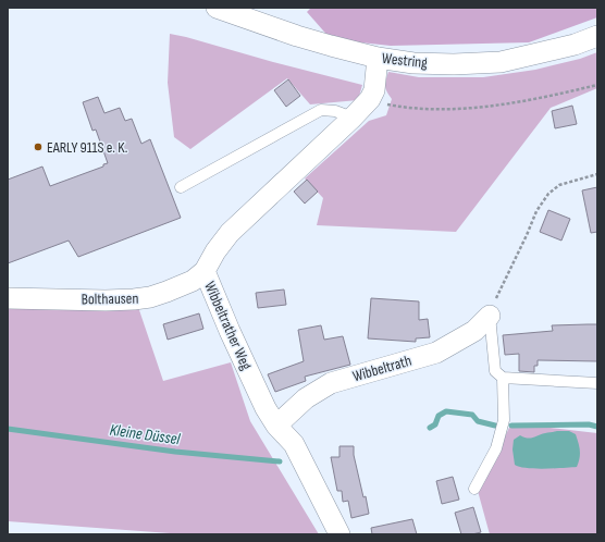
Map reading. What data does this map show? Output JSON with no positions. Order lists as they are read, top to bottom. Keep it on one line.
{"streets":{"street":["Westring","Bolthausen","Wibbeltrather Weg","Wibbeltrath"]},"crossings":[["Westring","Wibbeltrather Weg"],["Bolthausen","Wibbeltrather Weg"],["Wibbeltrather Weg","Wibbeltrath"]],"water":["Kleine Düssel"],"places":["EARLY 911S e. K."]}
